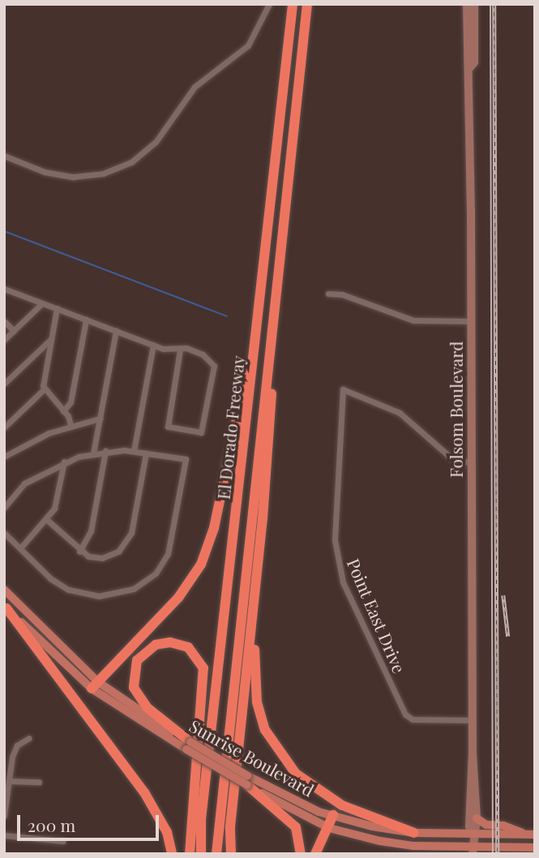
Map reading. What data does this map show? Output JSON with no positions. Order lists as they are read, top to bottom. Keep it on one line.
{"streets":{"highway":["El Dorado Freeway"],"main road":["Folsom Boulevard","Sunrise Boulevard"],"street":["Point East Drive"]},"crossings":[["Folsom Boulevard","Point East Drive"],["Folsom Boulevard","Sunrise Boulevard"]],"scale_bar":"200 m"}
